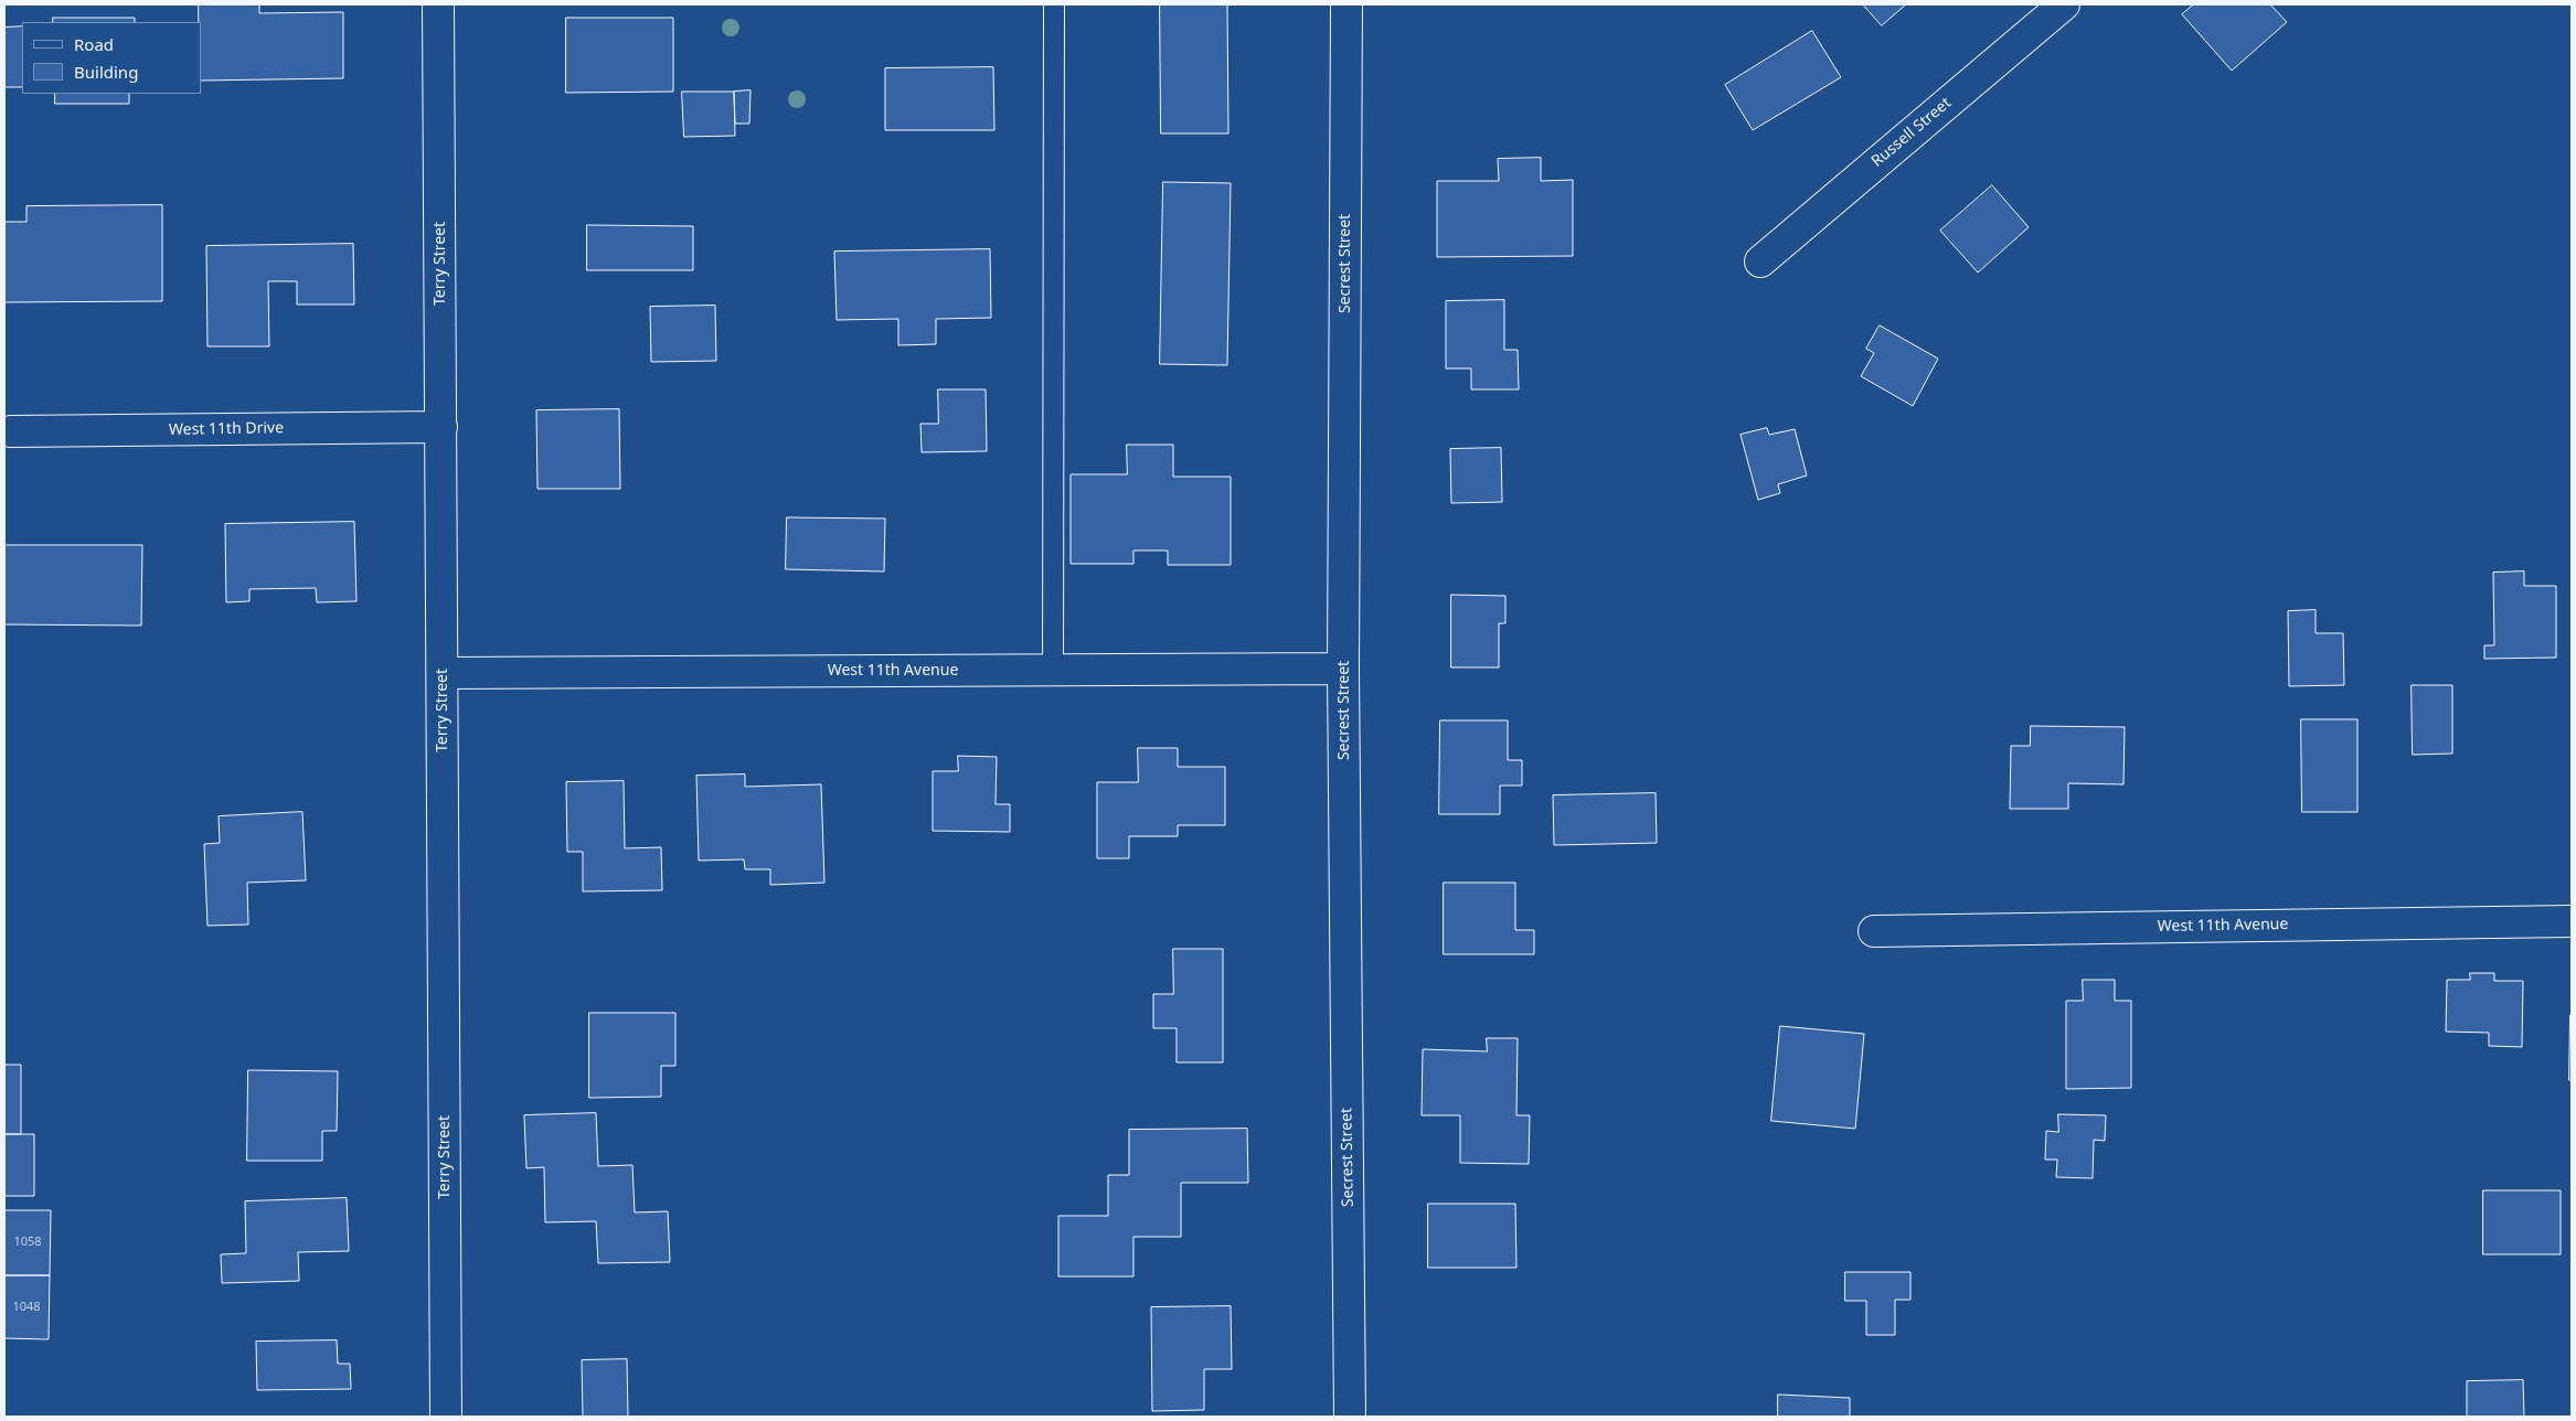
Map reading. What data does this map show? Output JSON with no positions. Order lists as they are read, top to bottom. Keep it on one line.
{"streets":{"street":["Russell Street","Terry Street","Secrest Street","West 11th Drive","West 11th Avenue"]},"crossings":[["Terry Street","West 11th Drive"],["Terry Street","West 11th Avenue"],["Secrest Street","West 11th Avenue"]],"house_numbers":["1058","1048"],"legend":["Road","Building"]}
